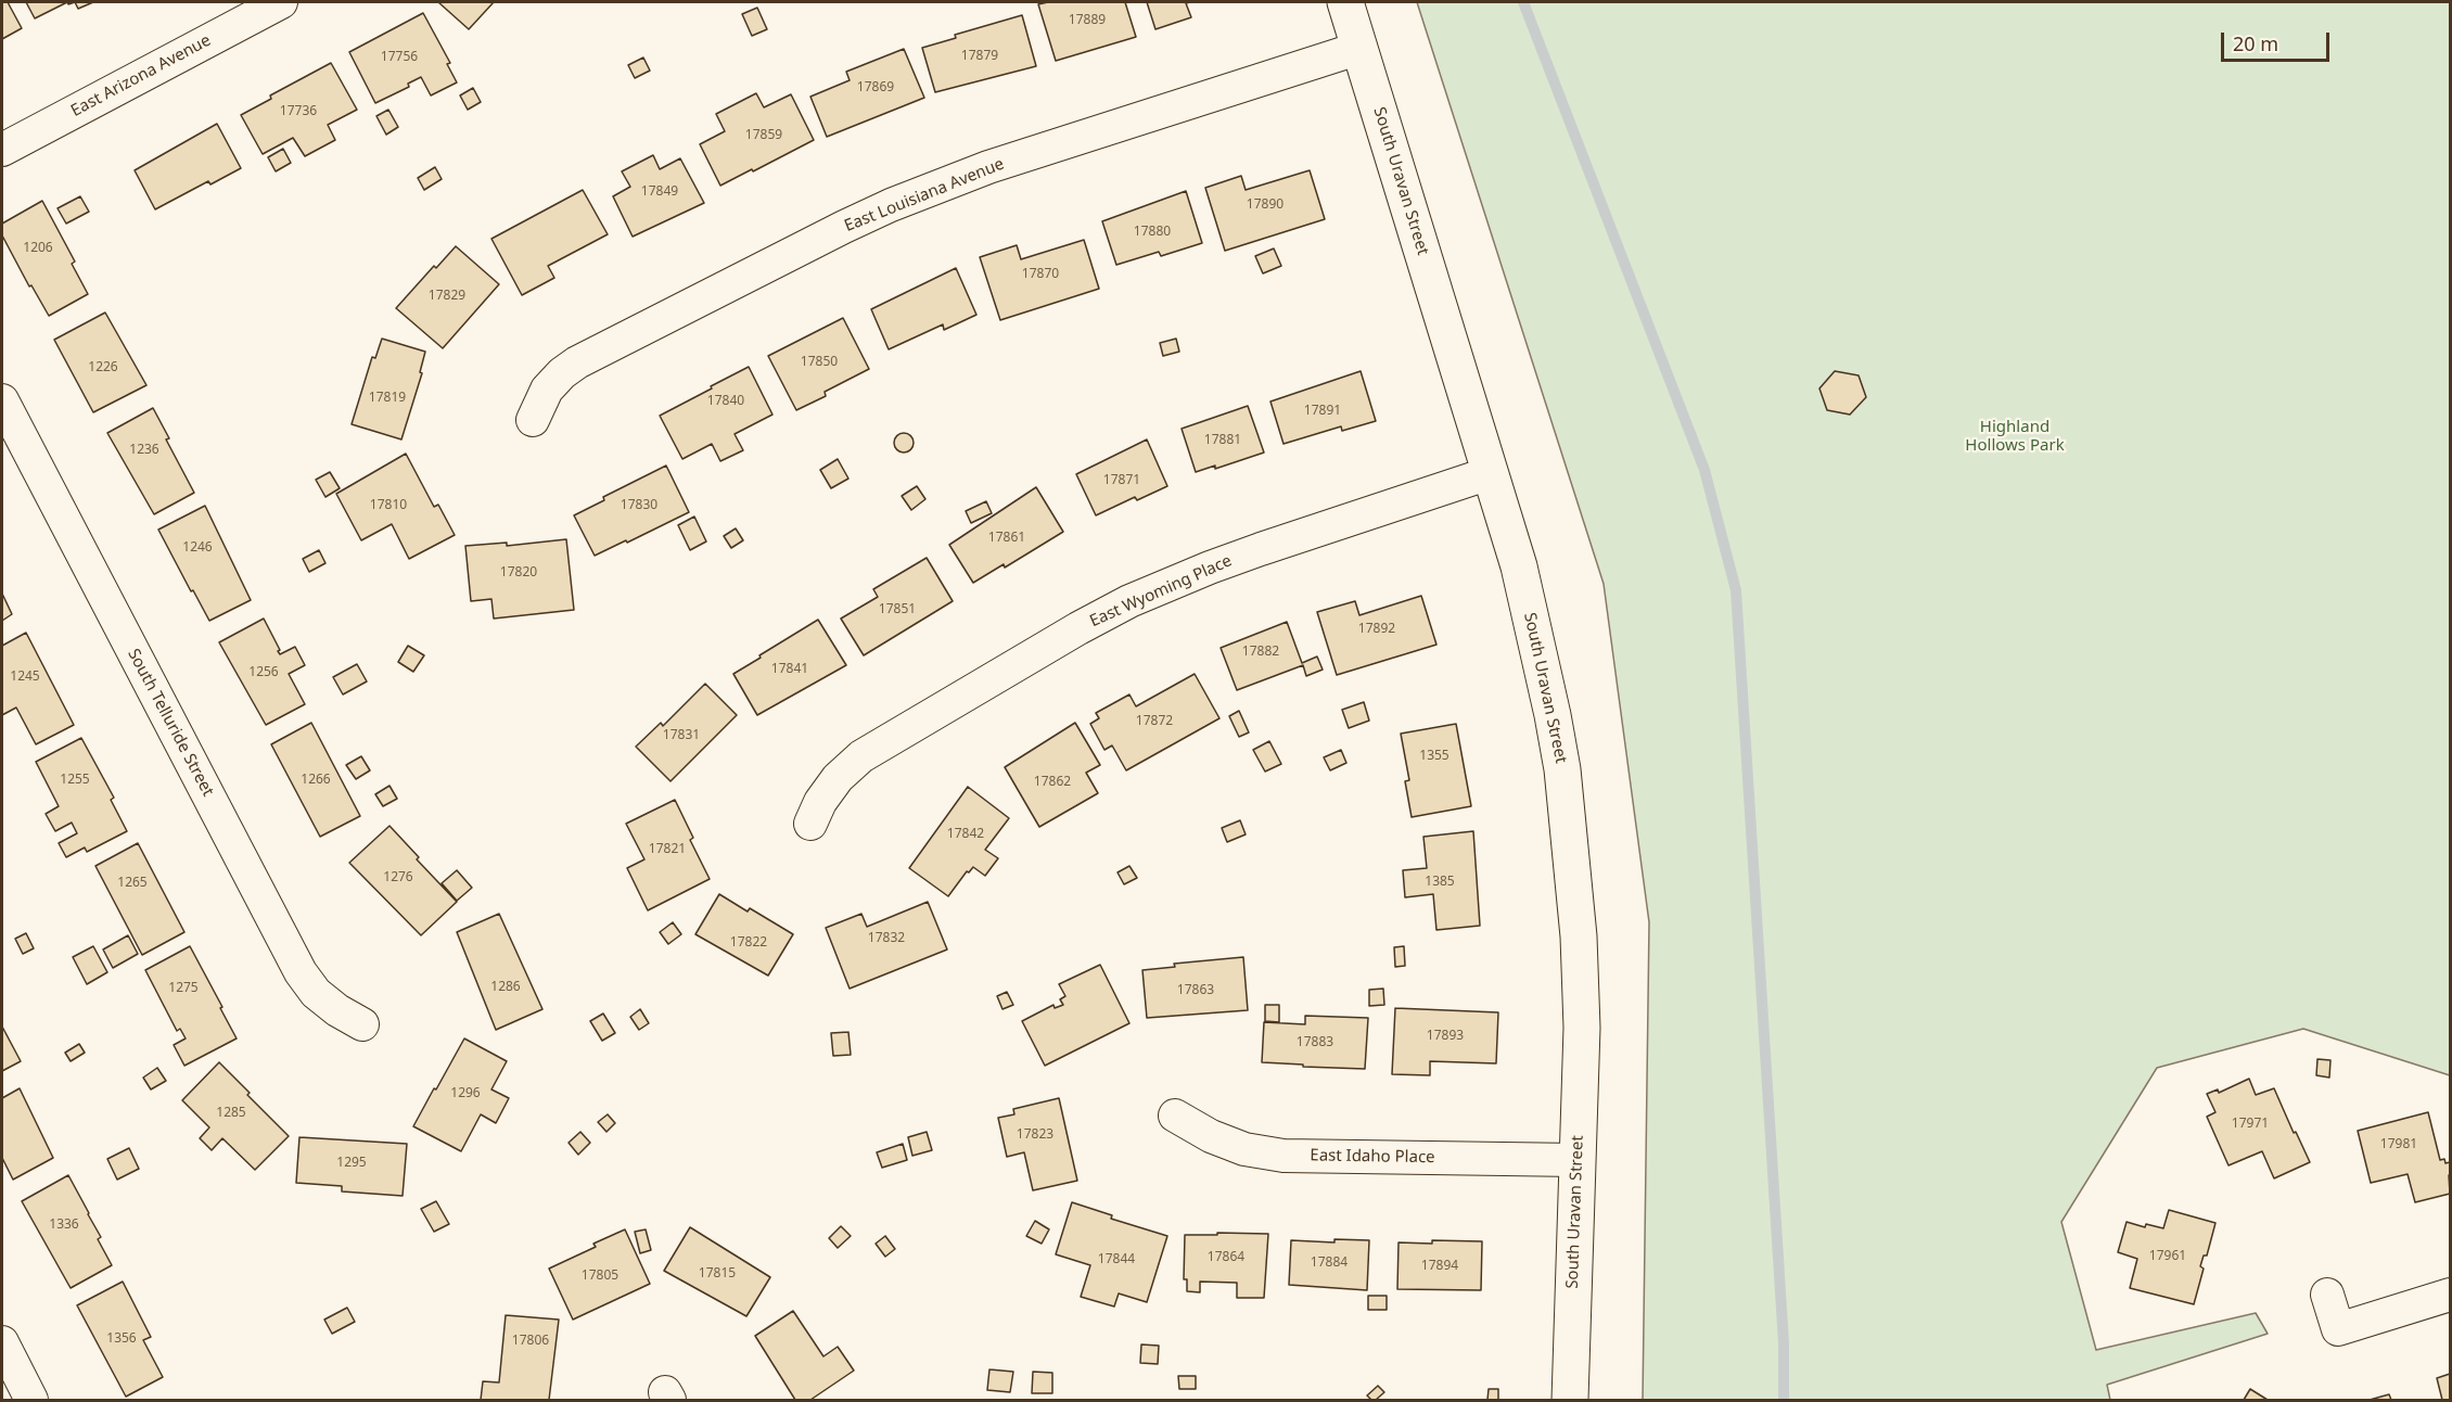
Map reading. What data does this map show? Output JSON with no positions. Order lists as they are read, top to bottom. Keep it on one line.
{"streets":{"street":["East Arizona Avenue","South Uravan Street","East Louisiana Avenue","East Wyoming Place","South Telluride Street","East Idaho Place"]},"crossings":[["South Uravan Street","East Louisiana Avenue"],["South Uravan Street","East Wyoming Place"],["South Uravan Street","East Idaho Place"]],"parks":["Highland Hollows Park"],"house_numbers":["17889","17879","17756","17869","17736","17859","17849","17890","17880","1206","17870","17829","17850","1226","17819","17840","17891","17881","1236","17871","17810","17830","17861","1246","17820","17851","17892","17882","17841","1256","1245","17872","17831","1355","1255","1266","17862","17842","17821","1276","1385","1265","17832","17822","1286","1275","17863","17893","17883","1296","1285","17971","17823","17981","1295","1336","17961","17864","17844","17884","17894","17815","17805","1356","17806"],"scale_bar":"20 m"}
